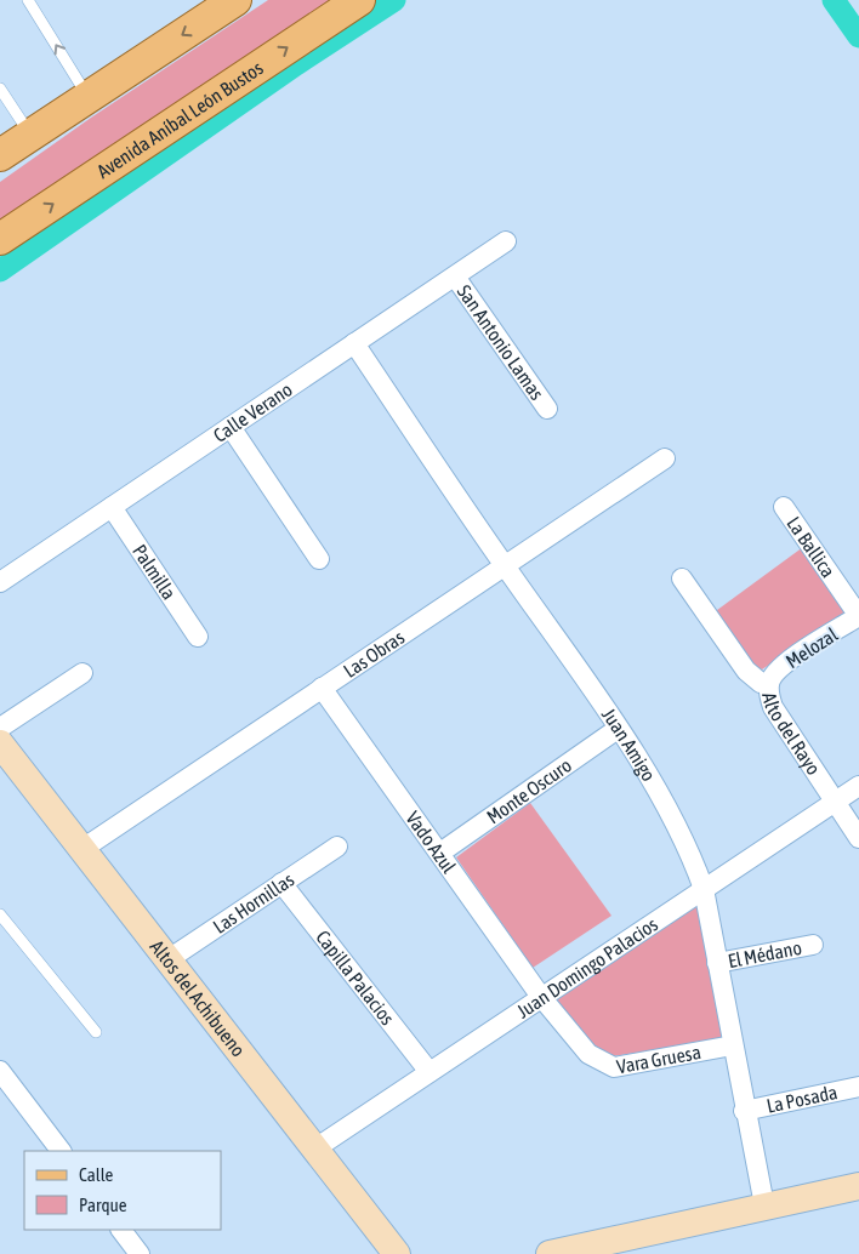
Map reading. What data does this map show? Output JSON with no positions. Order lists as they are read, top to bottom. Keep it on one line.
{"streets":{"main road":["Avenida Aníbal León Bustos"],"street":["San Antonio Lamas","Calle Verano","La Ballica","Palmilla","Melozal","Las Obras","Alto del Rayo","Juan Amigo","Monte Oscuro","Vado Azul","Las Hornillas","El Médano","Juan Domingo Palacios","Capilla Palacios","Altos del Achibueno","Vara Gruesa","La Posada"]},"crossings":[["San Antonio Lamas","Calle Verano"],["Calle Verano","Palmilla"],["Calle Verano","Juan Amigo"],["La Ballica","Melozal"],["Melozal","Alto del Rayo"],["Las Obras","Juan Amigo"],["Las Obras","Vado Azul"],["Las Obras","Altos del Achibueno"],["Alto del Rayo","Juan Domingo Palacios"],["Juan Amigo","Monte Oscuro"],["Juan Amigo","El Médano"],["Juan Amigo","Juan Domingo Palacios"],["Juan Amigo","Vara Gruesa"],["Juan Amigo","La Posada"],["Monte Oscuro","Vado Azul"],["Vado Azul","Juan Domingo Palacios"],["Vado Azul","Vara Gruesa"],["Las Hornillas","Capilla Palacios"],["Las Hornillas","Altos del Achibueno"],["Juan Domingo Palacios","Capilla Palacios"],["Juan Domingo Palacios","Altos del Achibueno"],["Juan Domingo Palacios","Vara Gruesa"]],"legend":["Calle","Parque"]}
